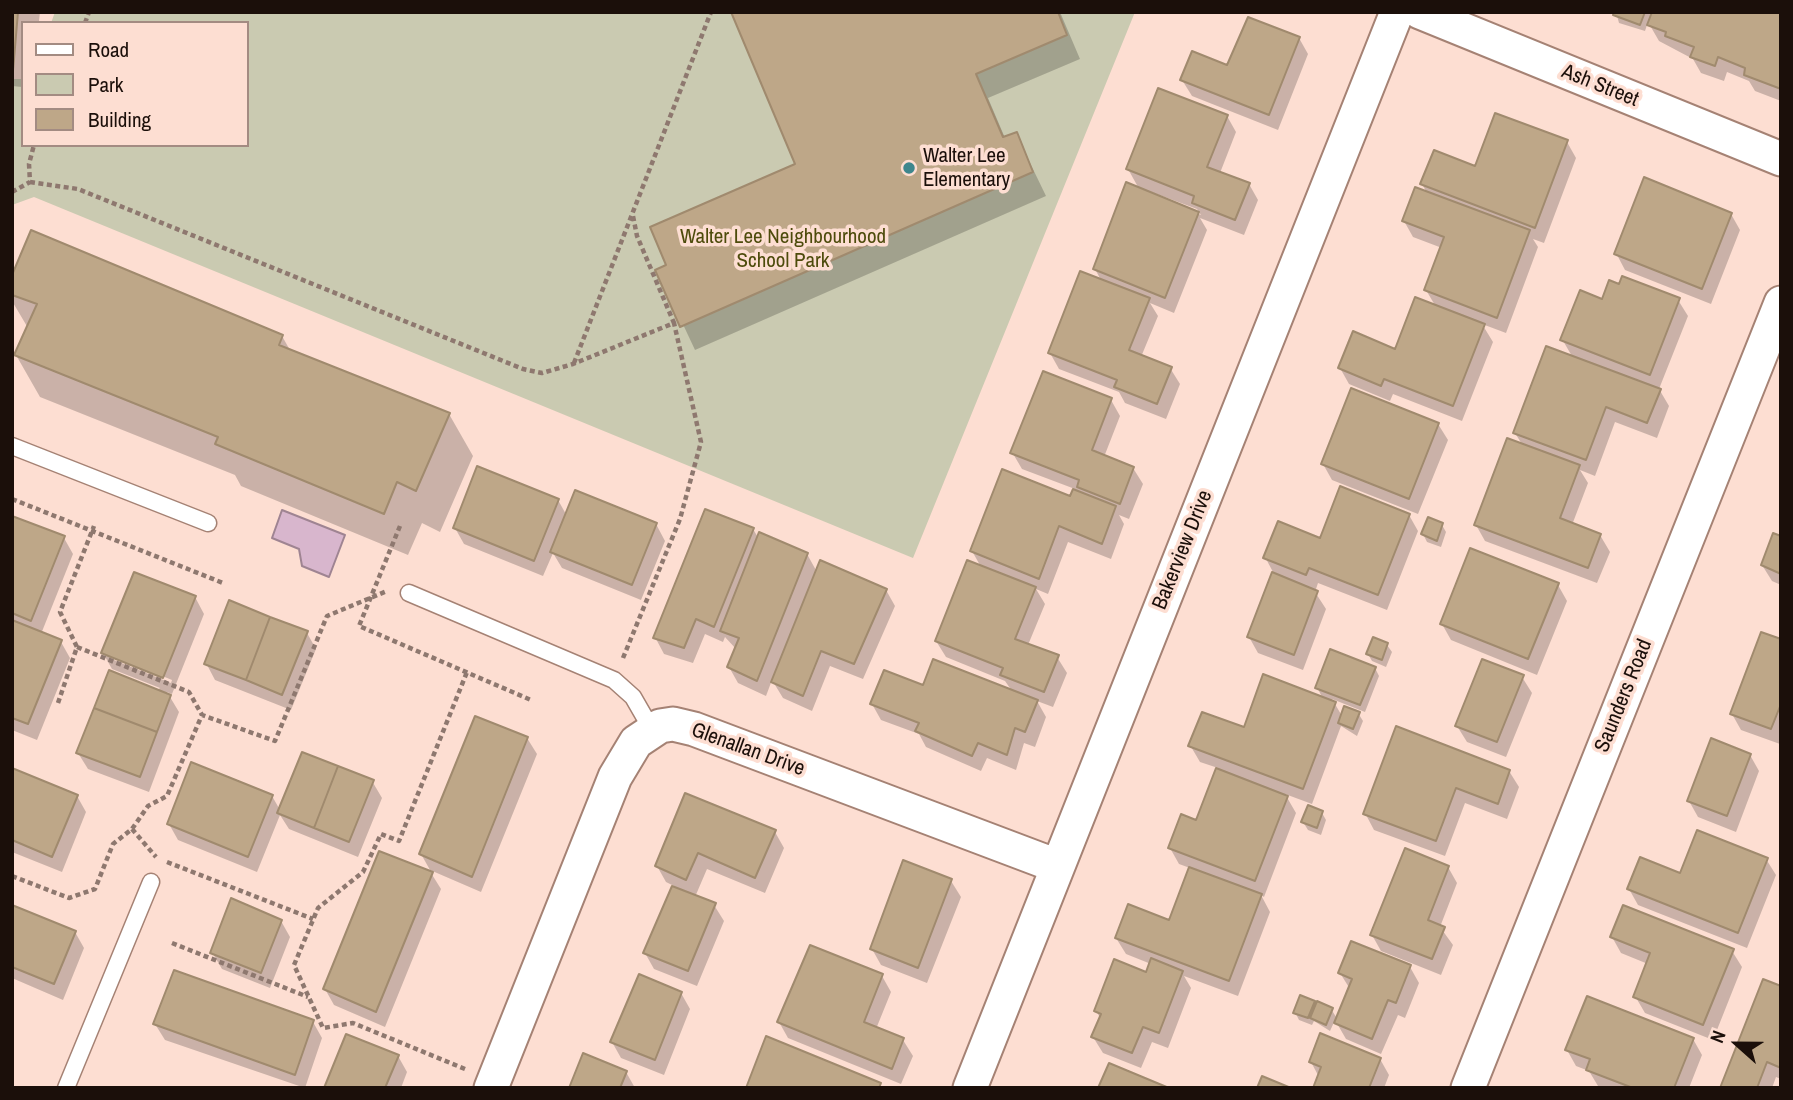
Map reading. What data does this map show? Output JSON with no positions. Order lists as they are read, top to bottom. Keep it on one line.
{"streets":{"street":["Ash Street","Bakerview Drive","Saunders Road","Glenallan Drive"]},"crossings":[["Bakerview Drive","Glenallan Drive"]],"parks":["Walter Lee Neighbourhood School Park"],"places":["Walter Lee Elementary"],"legend":["Road","Park","Building"],"north":"left"}
